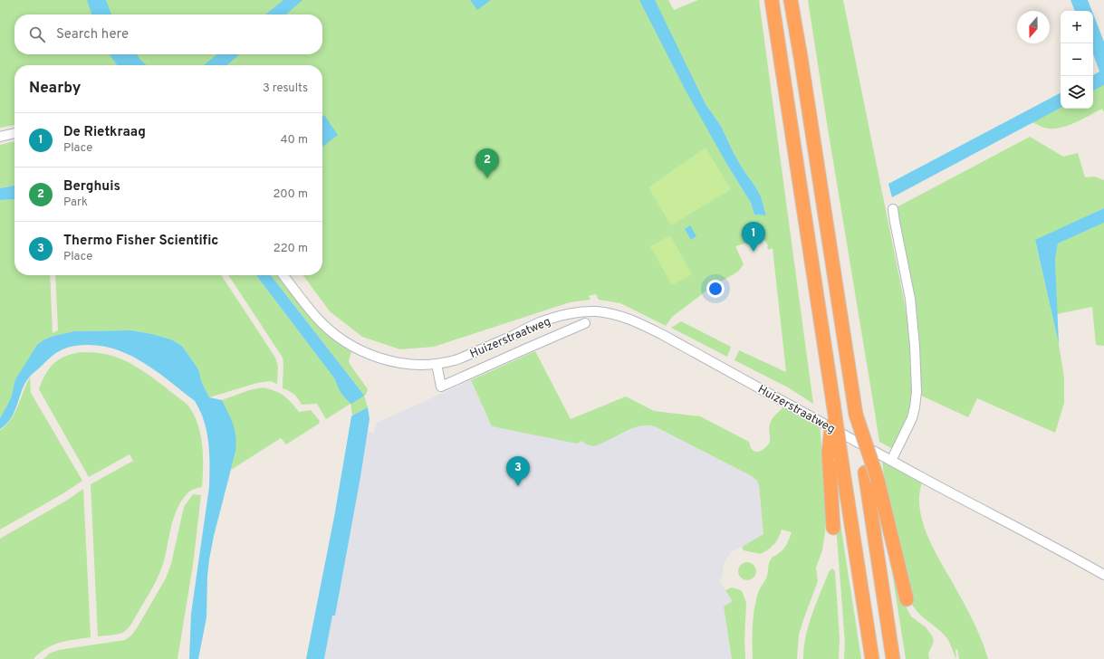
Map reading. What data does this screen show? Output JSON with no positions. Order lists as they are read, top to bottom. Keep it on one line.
{"streets":{"street":["Huizerstraatweg"]},"north":"bottom","page":{"map_buttons":["+","−"],"search":"Search here","heading":["Nearby","3 results"],"list":[{"mark":"1","name":"De Rietkraag","note":"Place","value":"40 m"},{"mark":"2","name":"Berghuis","note":"Park","value":"200 m"},{"mark":"3","name":"Thermo Fisher Scientific","note":"Place","value":"220 m"}],"pins":["2","1","3"]}}
